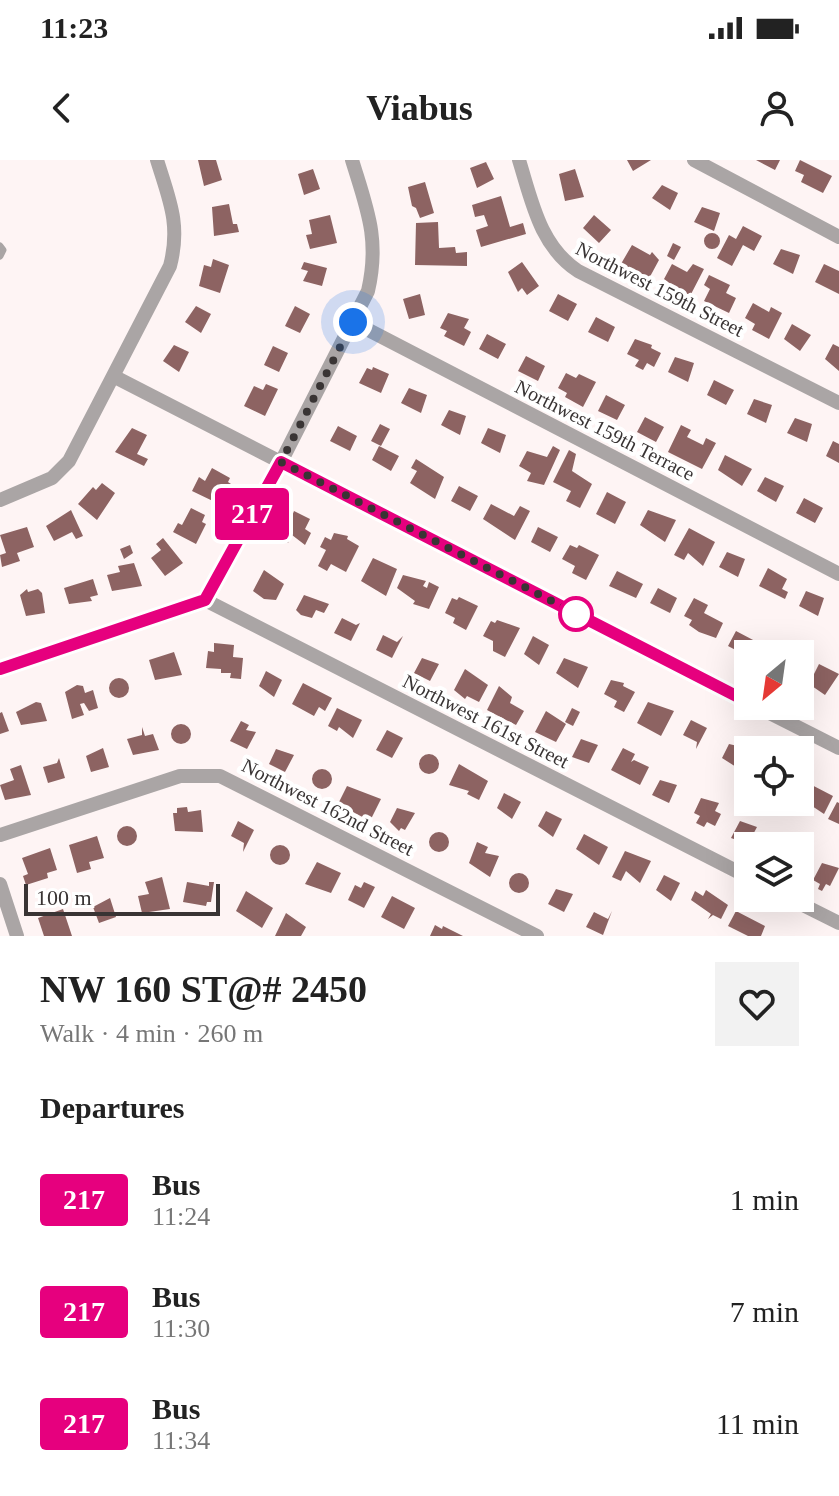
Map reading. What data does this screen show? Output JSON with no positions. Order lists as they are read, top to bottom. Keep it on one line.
{"streets":{"street":["Northwest 159th Street","Northwest 159th Terrace","Northwest 161st Street","Northwest 162nd Street"]},"lines":["bus line 217"],"scale_bar":"100 m","north":"bottom left","page":{"status":"11:23","header":"Viabus","on_map":"217","scale":"100 m","heading":[["NW 160 ST@# 2450","Walk · 4 min · 260 m"],"Departures"],"list":[{"mark":"217","name":"Bus","note":"11:24","value":"1 min"},{"mark":"217","name":"Bus","note":"11:30","value":"7 min"},{"mark":"217","name":"Bus","note":"11:34","value":"11 min"}]}}
